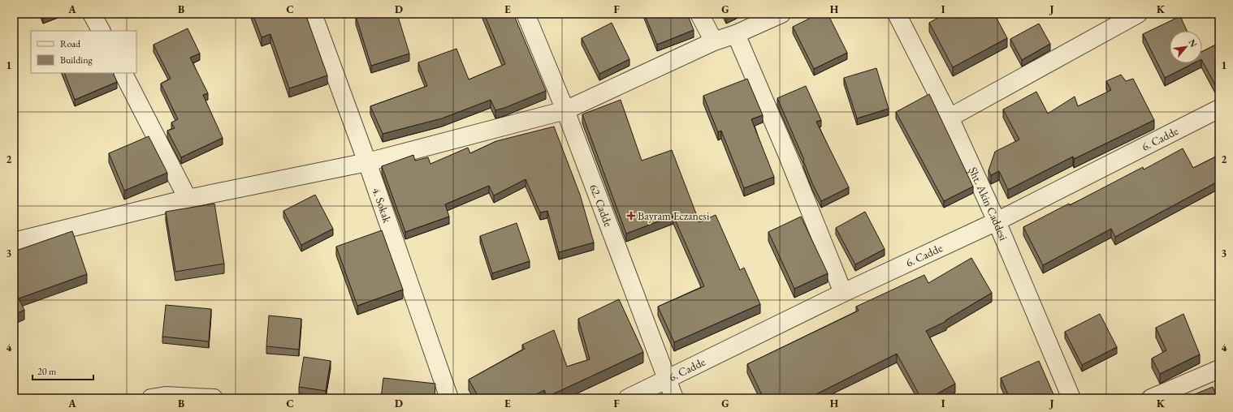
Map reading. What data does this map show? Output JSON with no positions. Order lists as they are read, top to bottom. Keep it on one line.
{"streets":{"street":["6. Cadde","Şht. Akin Caddesi","4. Sokak","62. Cadde"]},"crossings":[["6. Cadde","Şht. Akin Caddesi"],["6. Cadde","62. Cadde"]],"places":{"health":["Bayram Eczanesi"]},"legend":["Road","Building"],"scale_bar":"20 m","north":"top right","grid":{"columns":["A","B","C","D","E","F","G","H","I","J","K"],"rows":["1","2","3","4"]}}
